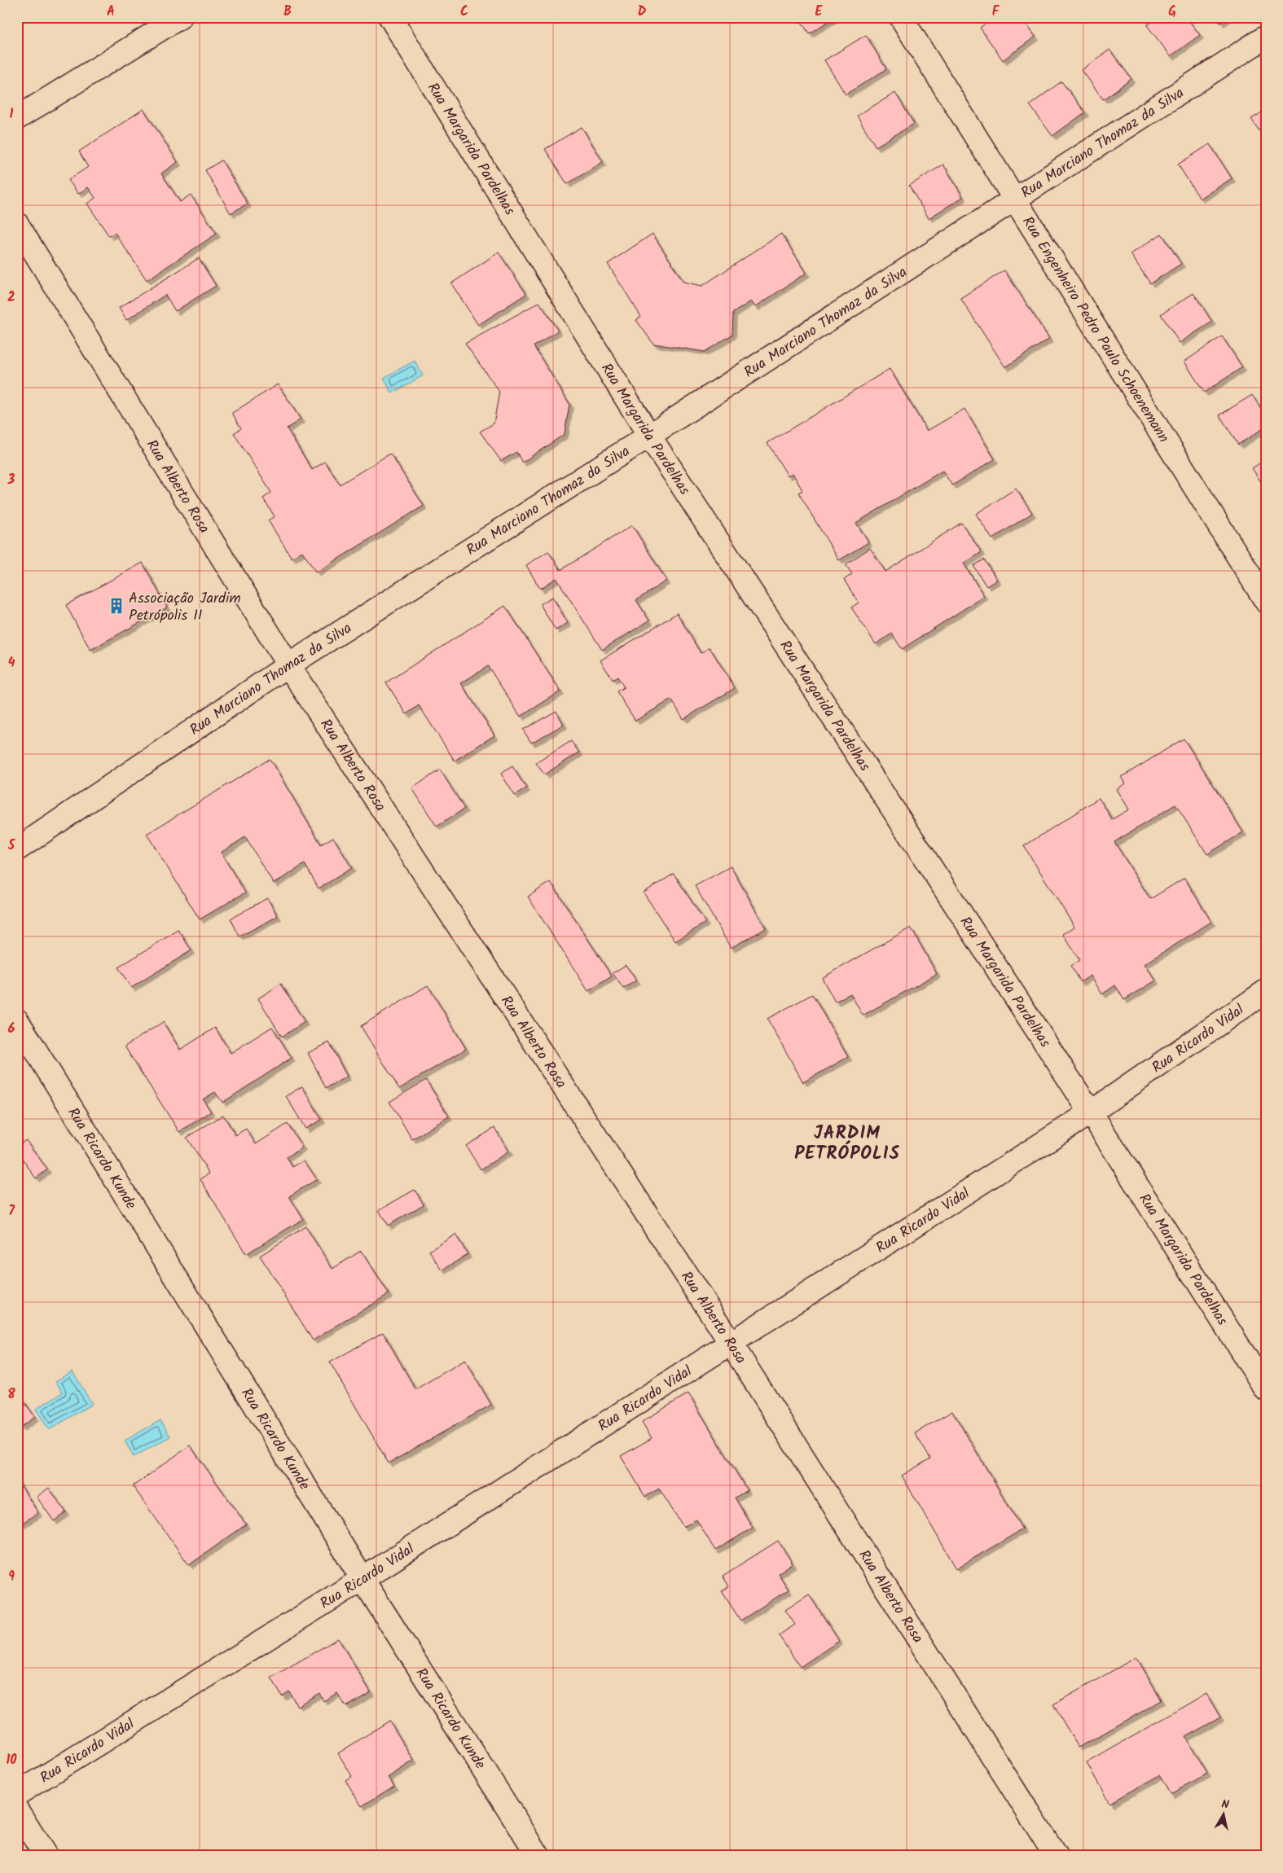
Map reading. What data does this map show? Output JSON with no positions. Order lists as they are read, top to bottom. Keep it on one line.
{"streets":{"street":["Rua Marciano Thomaz da Silva","Rua Margarida Pardelhas","Rua Engenheiro Pedro Paulo Schoenemann","Rua Alberto Rosa","Rua Ricardo Vidal","Rua Ricardo Kunde"]},"crossings":[["Rua Marciano Thomaz da Silva","Rua Margarida Pardelhas"],["Rua Marciano Thomaz da Silva","Rua Engenheiro Pedro Paulo Schoenemann"],["Rua Marciano Thomaz da Silva","Rua Alberto Rosa"],["Rua Margarida Pardelhas","Rua Ricardo Vidal"],["Rua Alberto Rosa","Rua Ricardo Vidal"],["Rua Ricardo Vidal","Rua Ricardo Kunde"]],"districts":["JARDIM PETRÓPOLIS"],"places":{"building":["Associação Jardim Petrópolis II"]},"north":"top","grid":{"columns":["A","B","C","D","E","F","G"],"rows":["1","2","3","4","5","6","7","8","9","10"]}}
